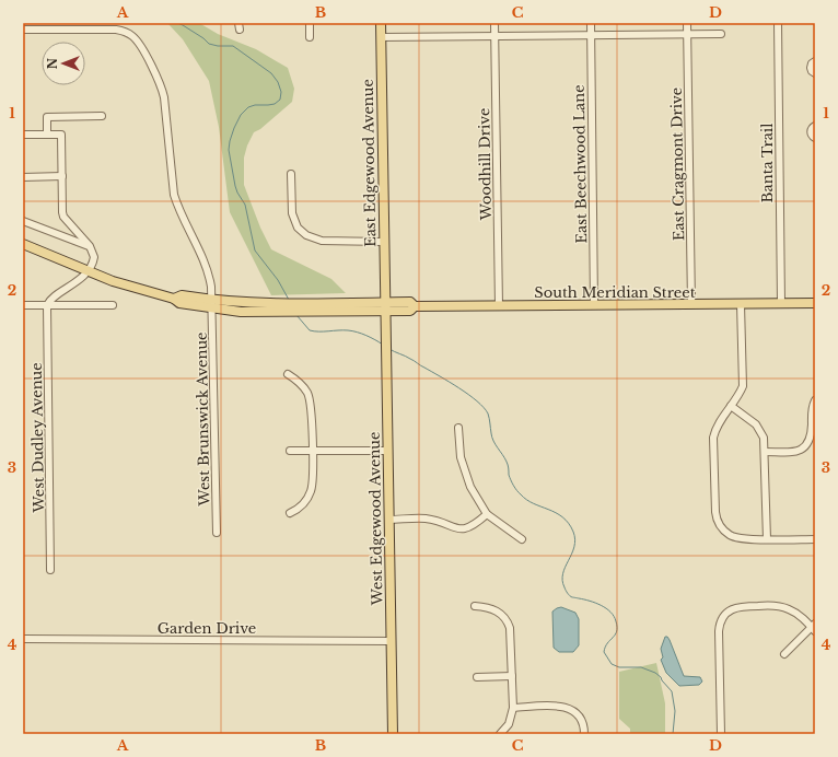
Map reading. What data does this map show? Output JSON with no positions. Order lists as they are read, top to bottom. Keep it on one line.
{"streets":{"main road":["East Edgewood Avenue","South Meridian Street","West Edgewood Avenue"],"street":["Banta Trail","Woodhill Drive","East Beechwood Lane","East Cragmont Drive","West Brunswick Avenue","West Dudley Avenue","Garden Drive"]},"crossings":[["East Edgewood Avenue","South Meridian Street"],["East Edgewood Avenue","West Edgewood Avenue"],["Banta Trail","South Meridian Street"],["Woodhill Drive","South Meridian Street"],["East Beechwood Lane","South Meridian Street"],["East Cragmont Drive","South Meridian Street"],["South Meridian Street","West Brunswick Avenue"],["South Meridian Street","West Edgewood Avenue"],["West Edgewood Avenue","Garden Drive"]],"north":"left","grid":{"columns":["A","B","C","D"],"rows":["1","2","3","4"]}}
